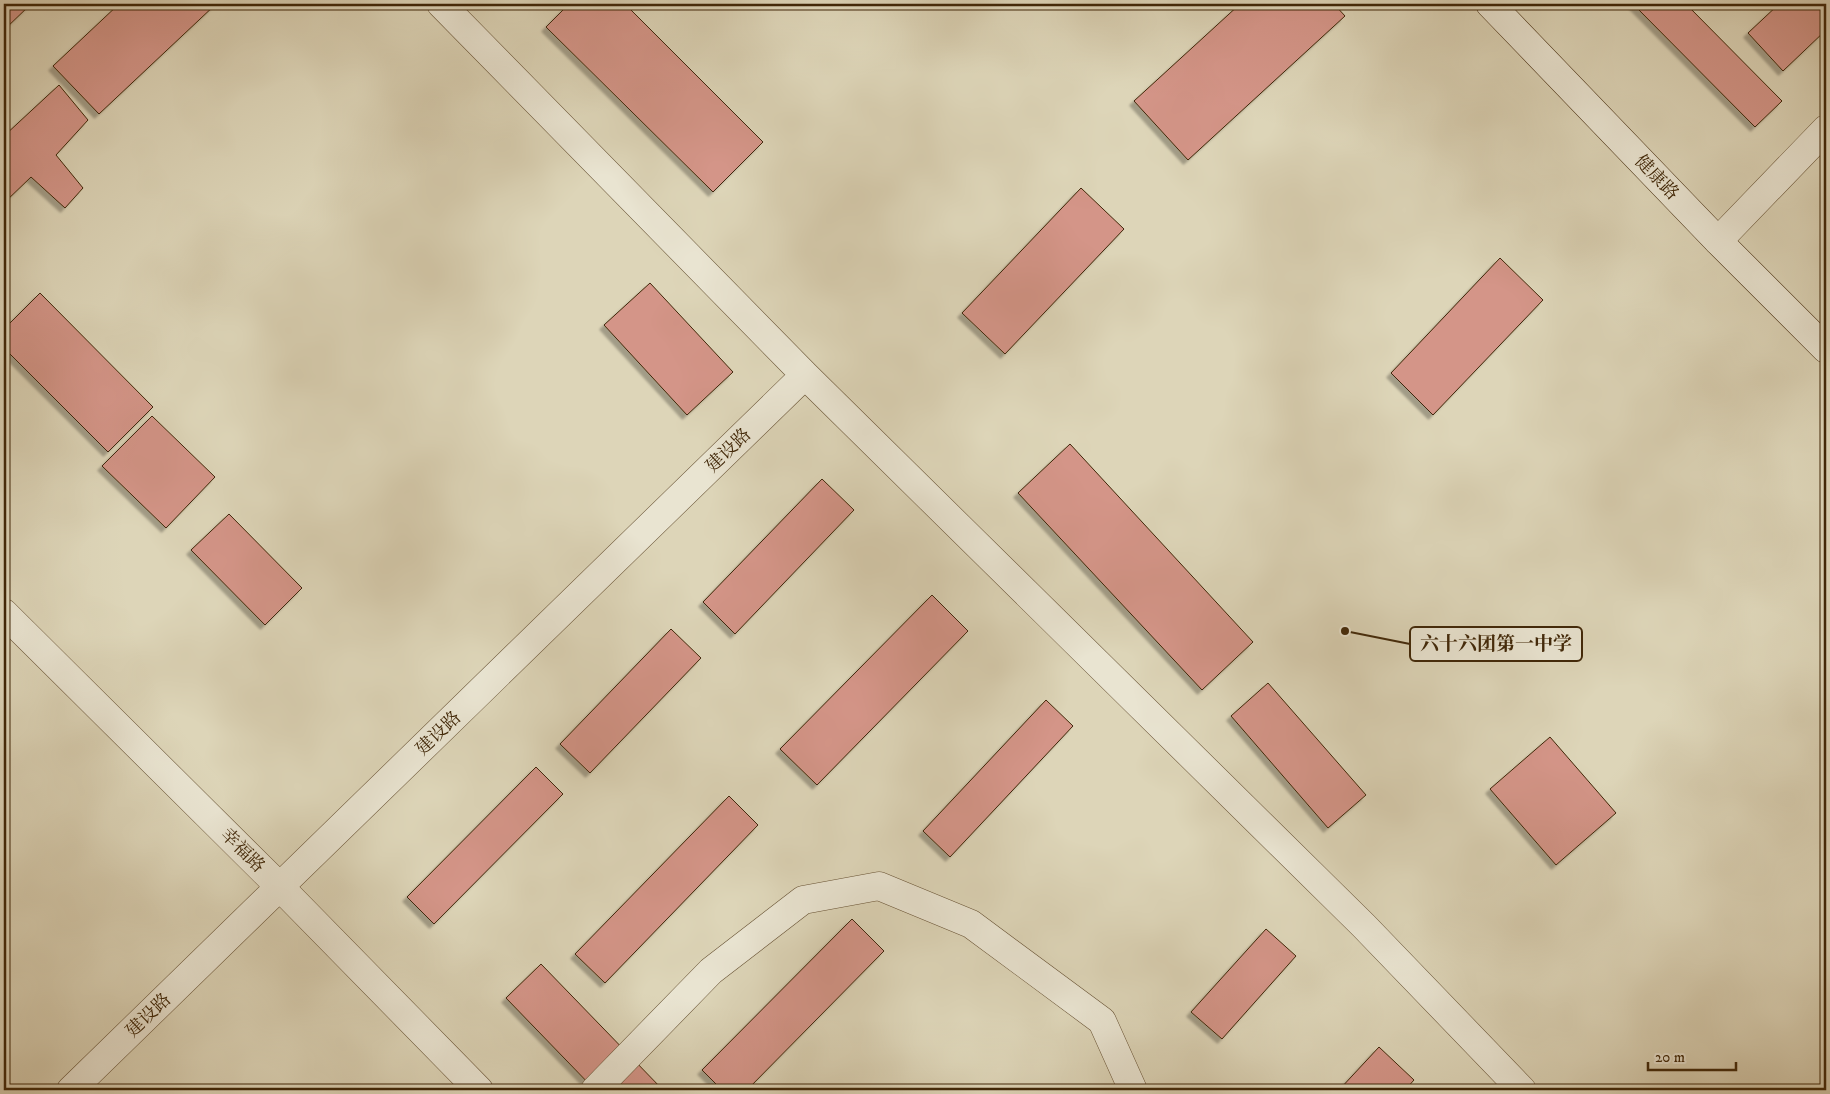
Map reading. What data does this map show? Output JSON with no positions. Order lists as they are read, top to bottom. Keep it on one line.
{"streets":{"street":["健康路","建设路","幸福路"]},"crossings":[["建设路","幸福路"]],"places":["六十六团第一中学"],"scale_bar":"20 m"}
